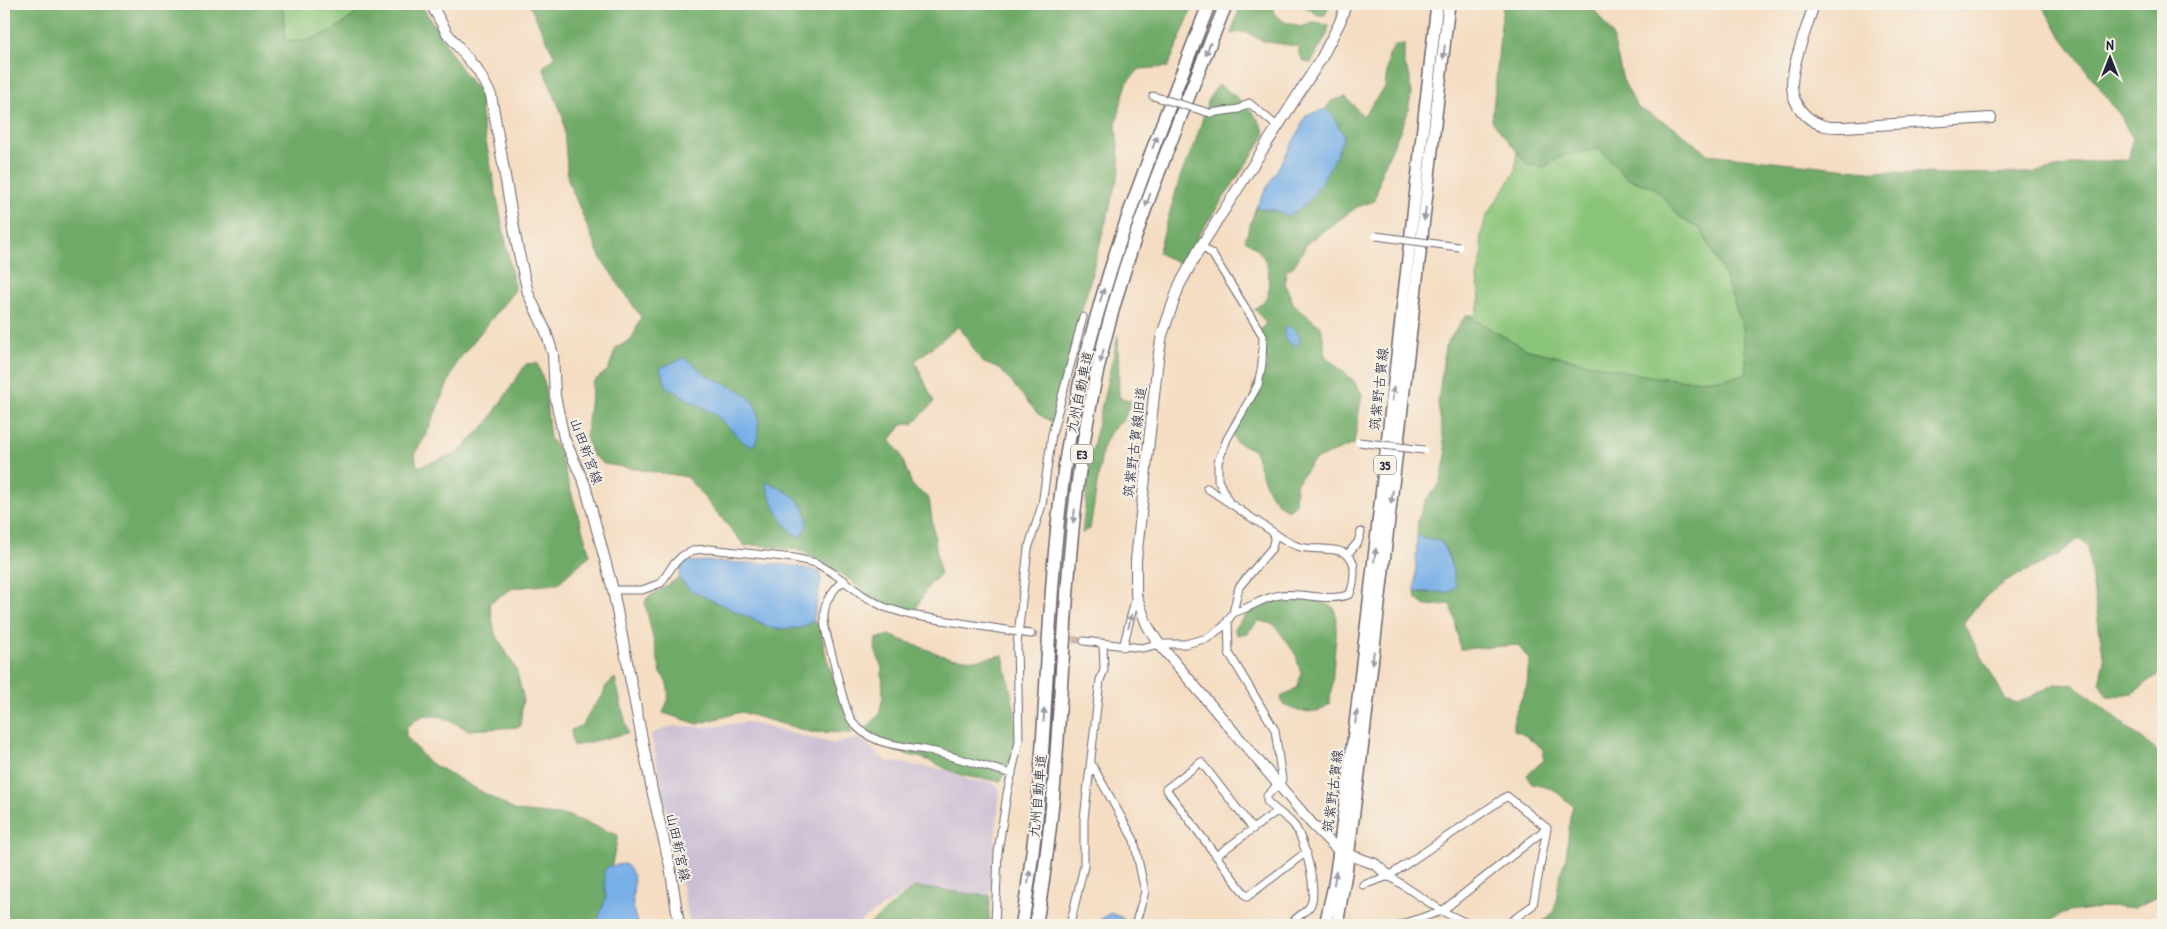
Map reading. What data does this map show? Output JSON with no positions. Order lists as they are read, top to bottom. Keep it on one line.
{"streets":{"highway":["九州自動車道","E3"],"main road":["筑紫野古賀線","35"],"street":["筑紫野古賀線旧道","山田新宮線"]},"crossings":[["筑紫野古賀線","筑紫野古賀線旧道"]],"north":"top"}
